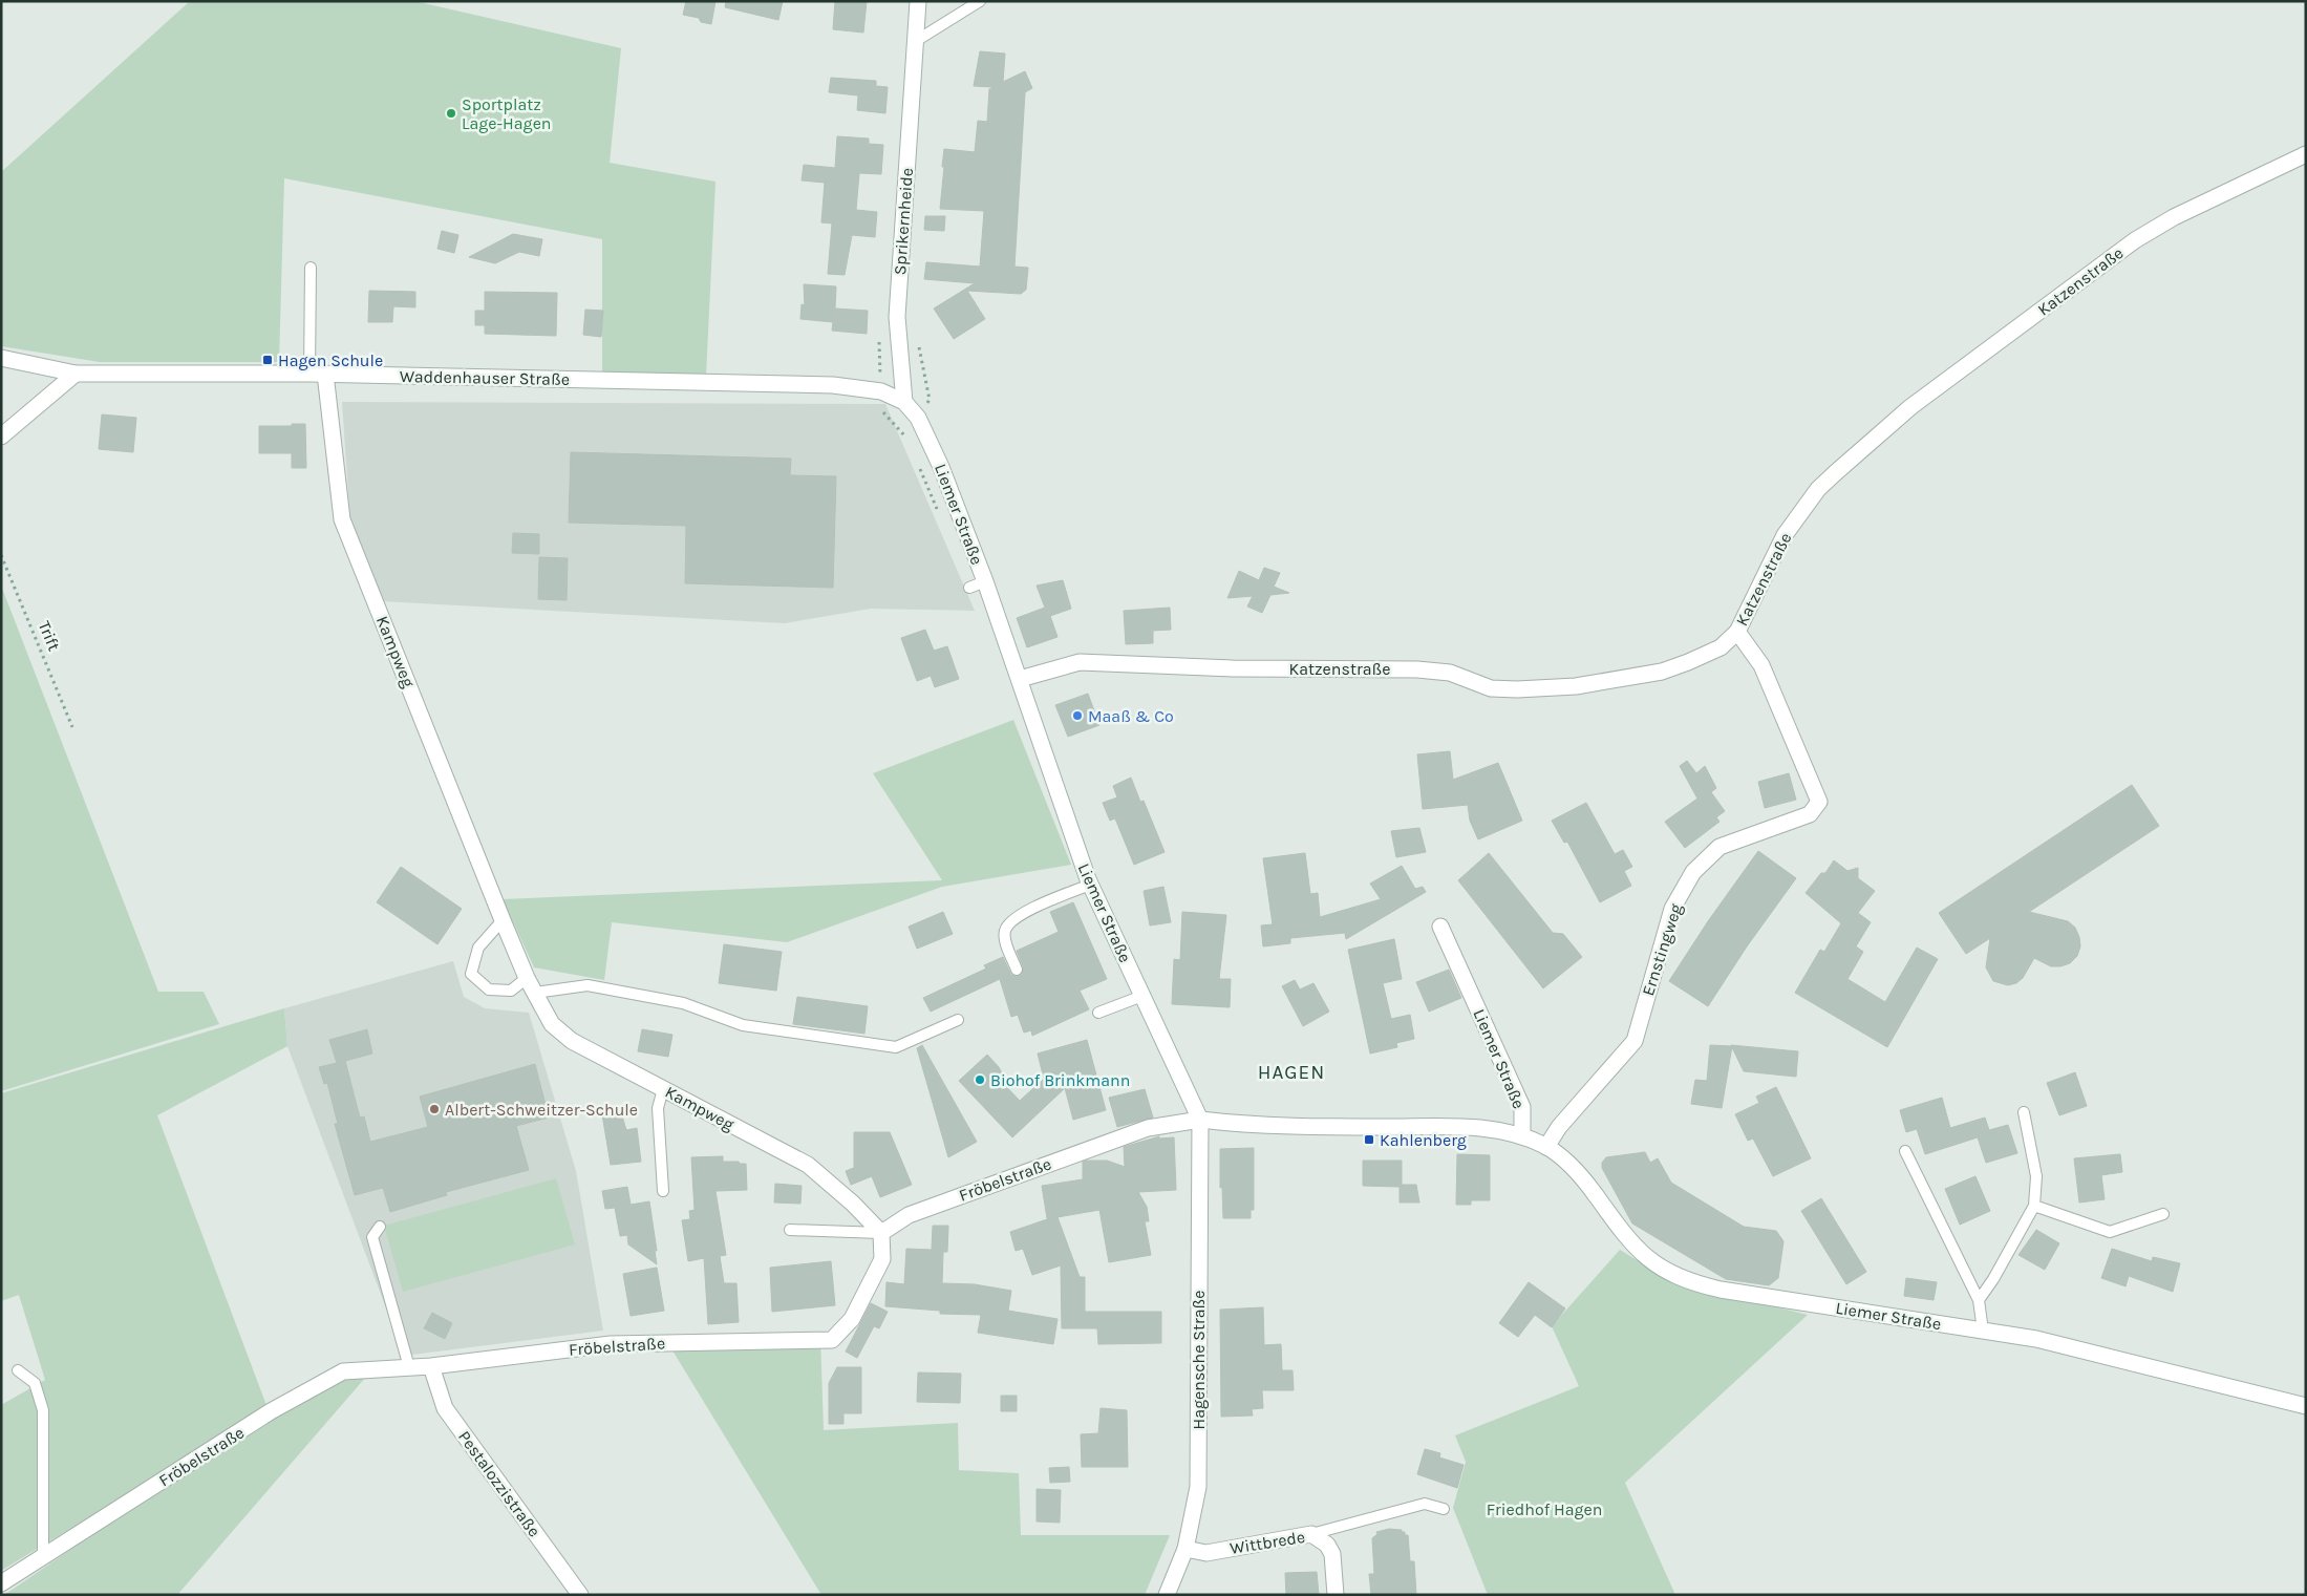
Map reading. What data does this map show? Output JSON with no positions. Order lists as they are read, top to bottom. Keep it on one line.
{"streets":{"street":["Sprikernheide","Katzenstraße","Waddenhauser Straße","Liemer Straße","Kampweg","Ernstingweg","Fröbelstraße","Hagensche Straße","Pestalozzistraße","Wittbrede"],"path":["Trift"]},"crossings":[["Sprikernheide","Waddenhauser Straße"],["Sprikernheide","Liemer Straße"],["Katzenstraße","Liemer Straße"],["Katzenstraße","Ernstingweg"],["Waddenhauser Straße","Liemer Straße"],["Waddenhauser Straße","Kampweg"],["Liemer Straße","Ernstingweg"],["Liemer Straße","Fröbelstraße"],["Liemer Straße","Hagensche Straße"],["Kampweg","Fröbelstraße"],["Fröbelstraße","Hagensche Straße"],["Fröbelstraße","Pestalozzistraße"],["Hagensche Straße","Wittbrede"]],"districts":["HAGEN"],"parks":["Friedhof Hagen"],"places":{"other":["Sportplatz Lage-Hagen","Maaß & Co","Biohof Brinkmann","Albert-Schweitzer-Schule"],"transit":["Hagen Schule","Kahlenberg"]}}
